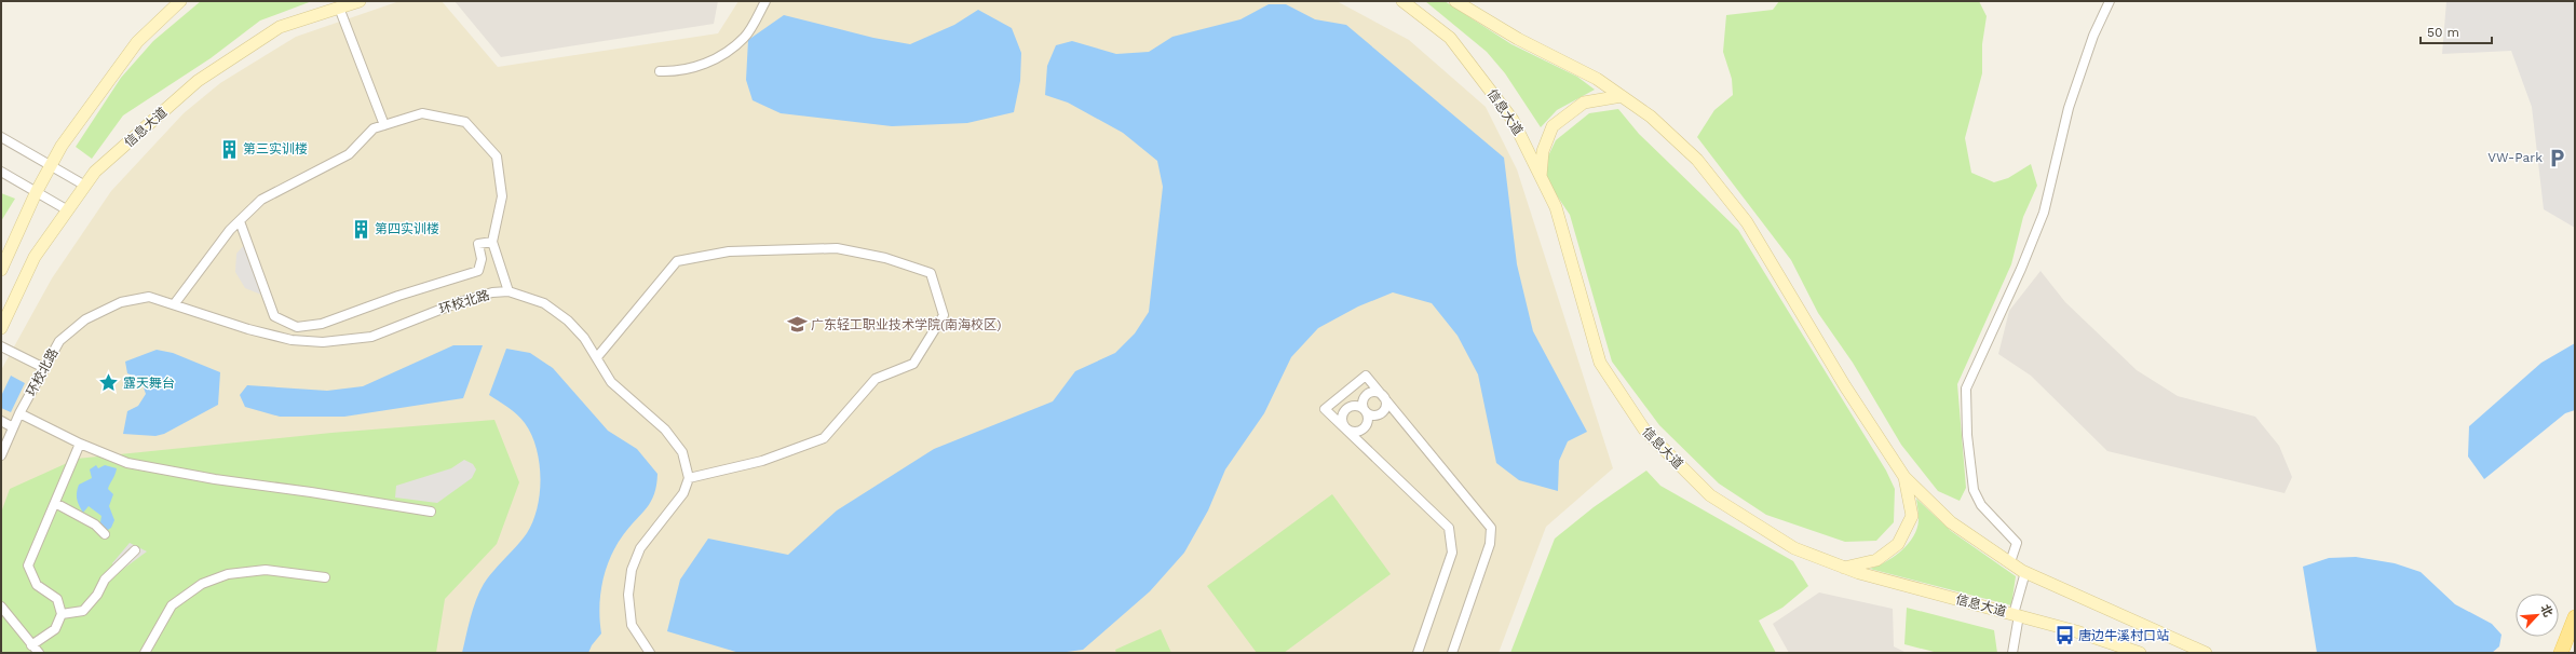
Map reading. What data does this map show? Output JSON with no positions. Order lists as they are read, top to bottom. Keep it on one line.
{"streets":{"main road":["信息大道"],"street":["环校北路"]},"places":{"building":["第三实训楼","第四实训楼"],"parking":["VW-Park"],"school or university":["广东轻工职业技术学院(南海校区)"],"place":["露天舞台"],"bus stop":["唐边牛溪村口站"]},"scale_bar":"50 m","north":"top right"}
